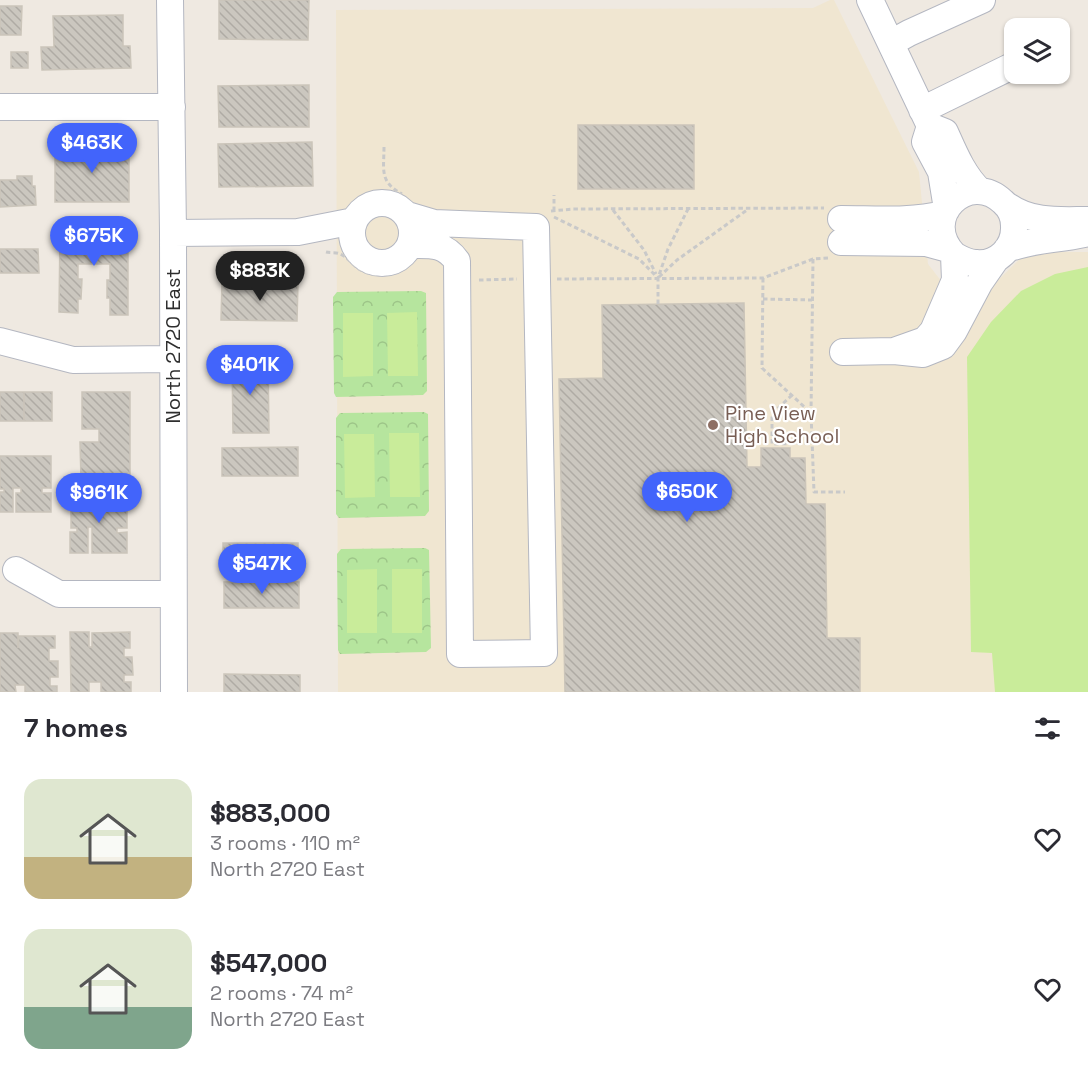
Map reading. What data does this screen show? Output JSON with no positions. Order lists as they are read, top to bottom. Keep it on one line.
{"streets":{"street":["North 2720 East"]},"places":["Pine View High School"],"page":{"price":["$463K","$675K","$883K","$401K","$650K","$961K","$547K"],"heading":"7 homes","list":[{"name":"$883,000","note":"3 rooms · 110 m² · North 2720 East"},{"name":"$547,000","note":"2 rooms · 74 m² · North 2720 East"}]}}
